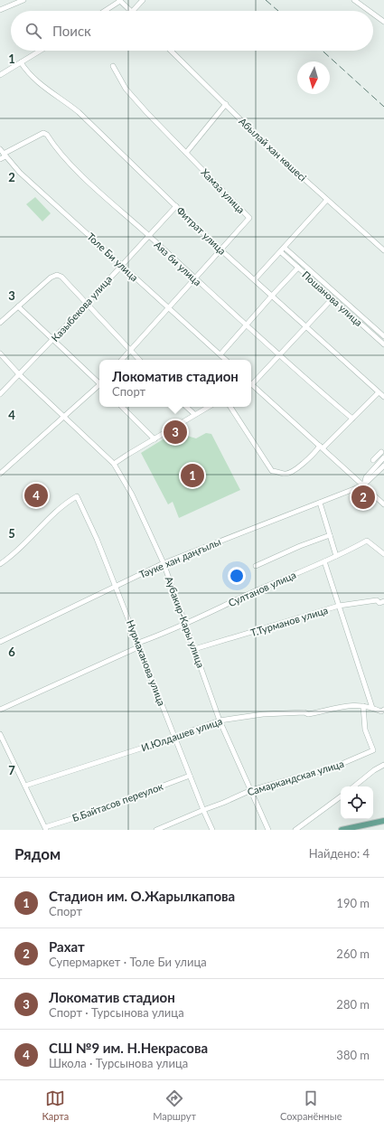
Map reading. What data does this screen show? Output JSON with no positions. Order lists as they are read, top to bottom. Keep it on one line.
{"streets":{"street":["Абылай хан көшесі","Хамза улица","Фитрат улица","Толе Би улица","Аяз би улица","Пошанова улица","Казыбекова улица","Тәуке хан даңғылы","Султанов улица","Т.Турманов улица","Аубакир-Кары улица","Нурмаханова улица","И.Юлдашев улица","Самаркандская улица","Б.Байтасов переулок"]},"crossings":[["Хамза улица","Фитрат улица"],["Хамза улица","Толе Би улица"],["Хамза улица","Аяз би улица"],["Фитрат улица","Казыбекова улица"],["Толе Би улица","Аяз би улица"],["Толе Би улица","Казыбекова улица"],["Аяз би улица","Казыбекова улица"],["Казыбекова улица","Аубакир-Кары улица"],["Тәуке хан даңғылы","Аубакир-Кары улица"],["Тәуке хан даңғылы","Нурмаханова улица"],["Султанов улица","Аубакир-Кары улица"],["Султанов улица","Нурмаханова улица"],["Т.Турманов улица","Аубакир-Кары улица"],["Аубакир-Кары улица","И.Юлдашев улица"],["Аубакир-Кары улица","Самаркандская улица"],["Нурмаханова улица","И.Юлдашев улица"],["Нурмаханова улица","Самаркандская улица"],["Нурмаханова улица","Б.Байтасов переулок"],["И.Юлдашев улица","Самаркандская улица"]],"north":"bottom","page":{"search":"Поиск","popup":["Локоматив стадион","Спорт"],"pins":["3","1","4","2"],"heading":["Рядом","Найдено: 4"],"list":[{"mark":"1","name":"Стадион им. О.Жарылкапова","note":"Спорт","value":"190 m"},{"mark":"2","name":"Рахат","note":"Супермаркет · Толе Би улица","value":"260 m"},{"mark":"3","name":"Локоматив стадион","note":"Спорт · Турсынова улица","value":"280 m"},{"mark":"4","name":"СШ №9 им. Н.Некрасова","note":"Школа · Турсынова улица","value":"380 m"}],"nav":["Карта","Маршрут","Сохранённые"]},"grid":{"rows":["1","2","3","4","5","6","7"]}}
